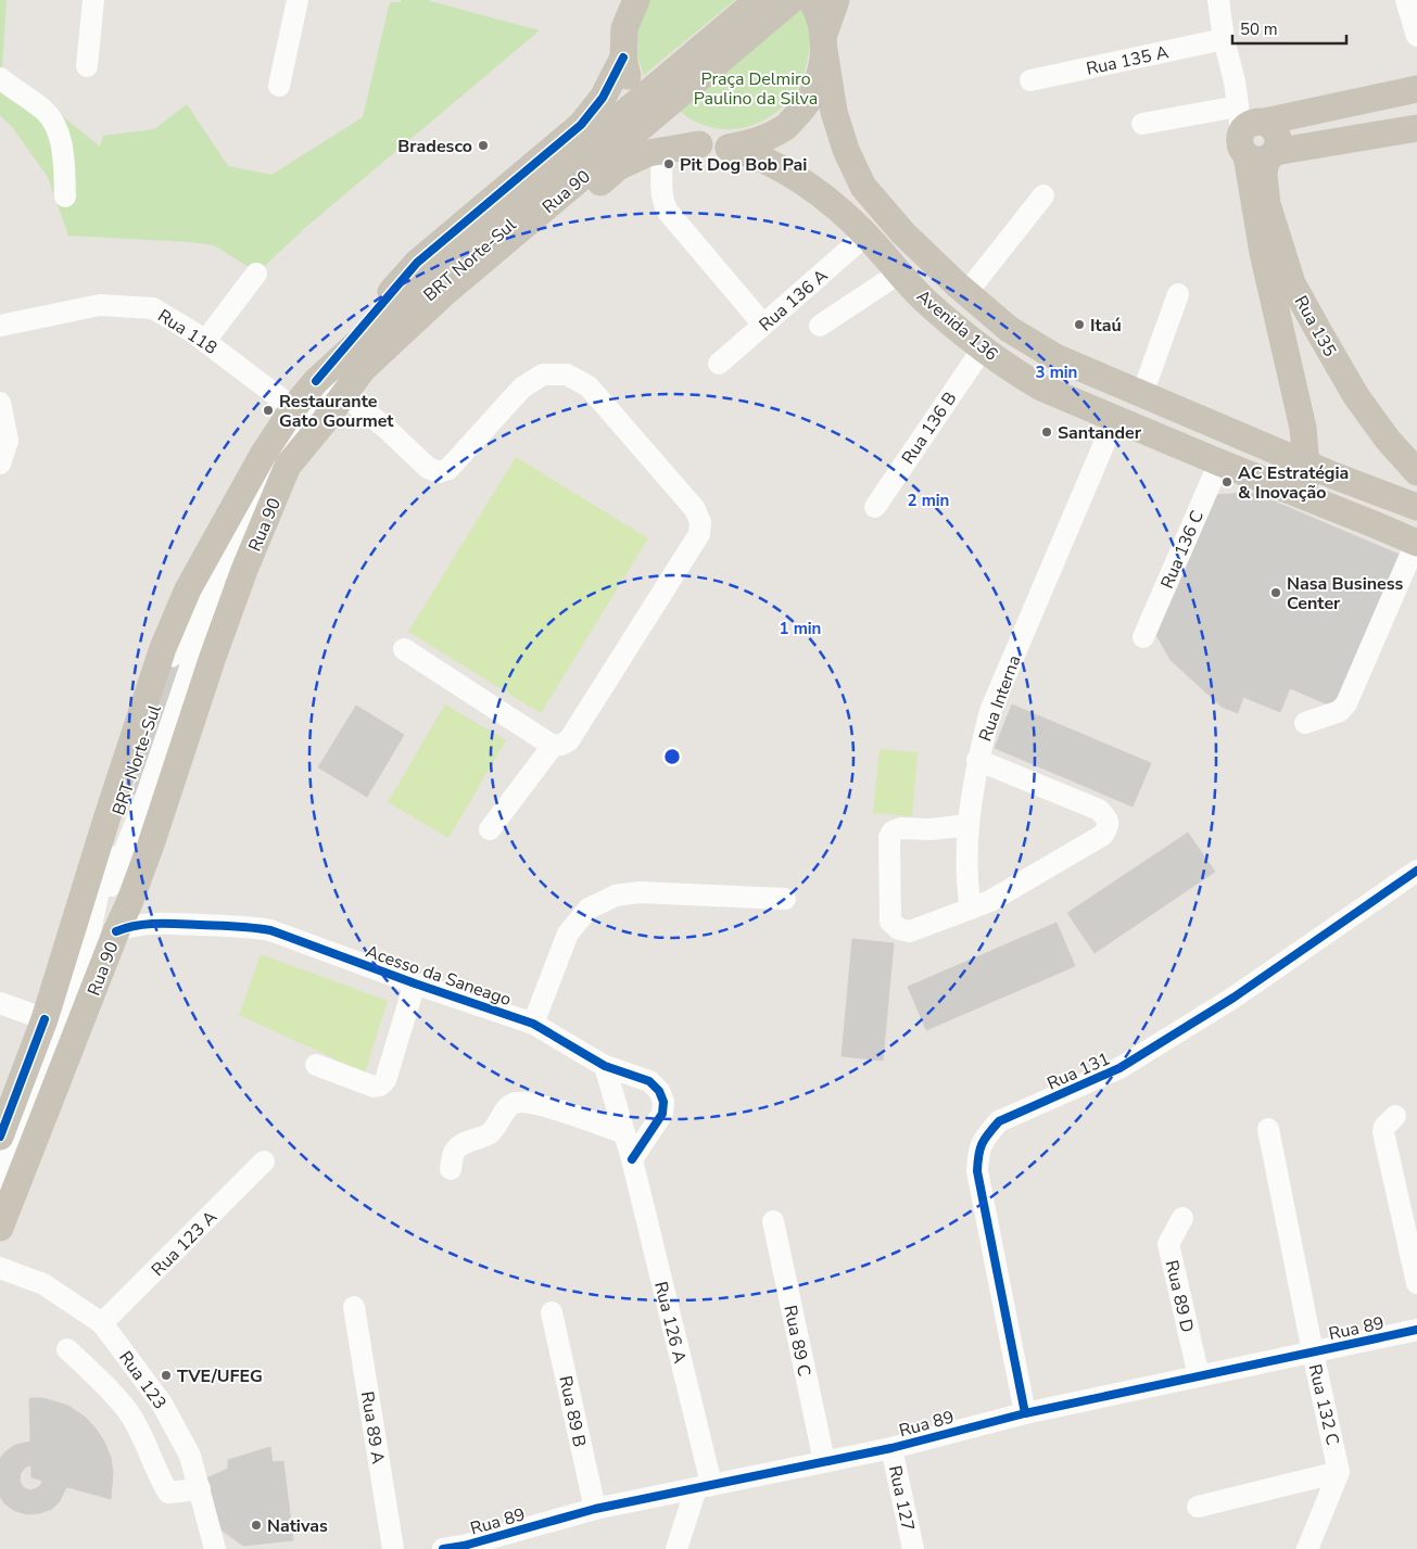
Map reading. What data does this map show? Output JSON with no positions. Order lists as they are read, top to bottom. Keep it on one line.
{"streets":{"main road":["Rua 90","Avenida 136","Rua 135"],"street":["Rua 135 A","BRT Norte-Sul","Rua 136 A","Rua 118","Rua 136 B","Rua 136 C","Rua Interna","Acesso da Saneago","Rua 131","Rua 123 A","Rua 89 D","Rua 126 A","Rua 89","Rua 89 C","Rua 123","Rua 132 C","Rua 89 B","Rua 89 A","Rua 127"]},"crossings":[["Rua 135 A","Rua 135"],["Rua 90","Rua 118"],["Rua 90","Acesso da Saneago"],["Rua 136 A","Avenida 136"],["Avenida 136","Rua 135"],["Avenida 136","Rua 136 B"],["Avenida 136","Rua 136 C"],["Avenida 136","Rua Interna"],["Acesso da Saneago","Rua 126 A"],["Rua 131","Rua 89"],["Rua 123 A","Rua 123"],["Rua 89 D","Rua 89"],["Rua 126 A","Rua 89"],["Rua 89","Rua 89 C"],["Rua 89","Rua 132 C"],["Rua 89","Rua 89 B"],["Rua 89","Rua 127"]],"parks":["Praça Delmiro Paulino da Silva"],"places":["Bradesco","Pit Dog Bob Pai","Itaú","Restaurante Gato Gourmet","Santander","AC Estratégia & Inovação","Nasa Business Center","TVE/UFEG","Nativas"],"scale_bar":"50 m","rings":["3 min","2 min","1 min"]}
